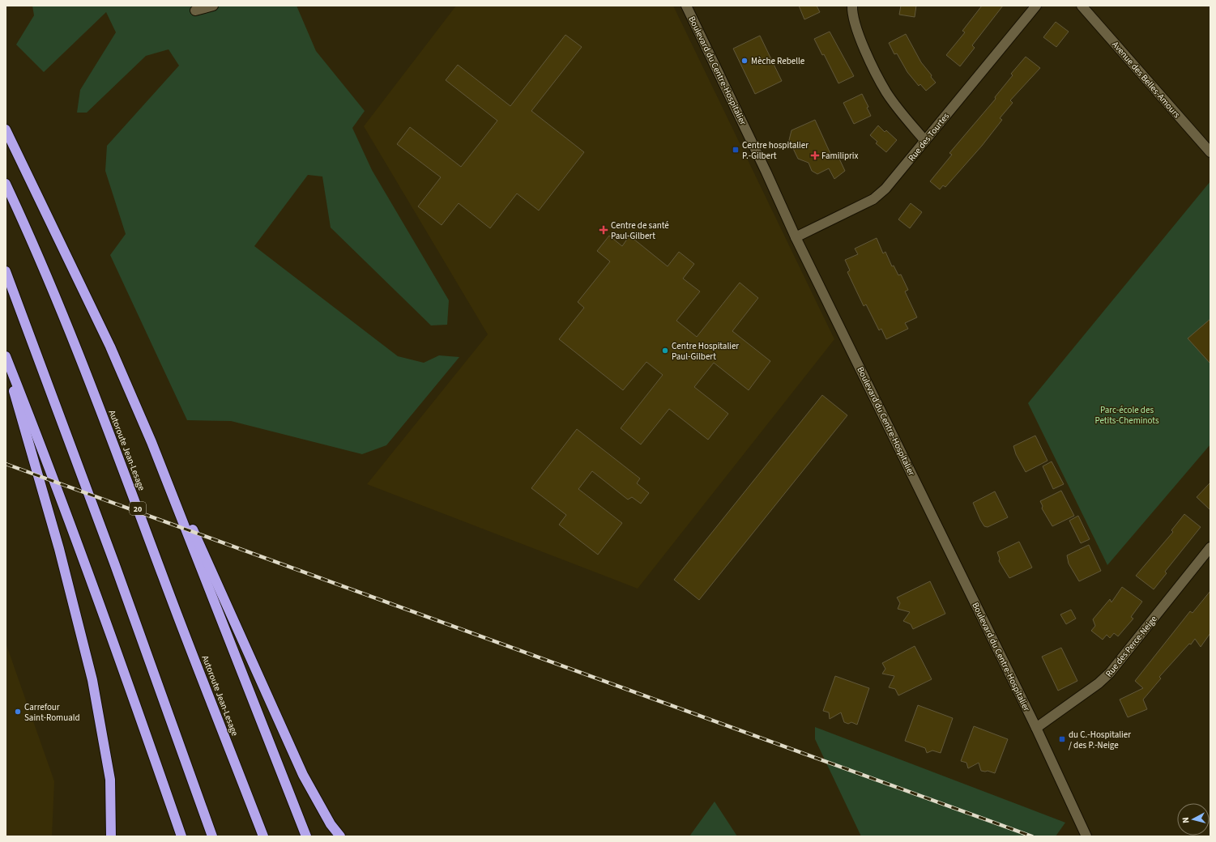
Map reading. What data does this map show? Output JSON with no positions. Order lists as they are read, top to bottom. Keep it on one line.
{"streets":{"highway":["Autoroute Jean-Lesage","20"],"street":["Boulevard du Centre-Hospitalier","Avenue des Belles-Amours","Rue des Tourtes","Rue des Perce-Neige"]},"crossings":[["Boulevard du Centre-Hospitalier","Rue des Tourtes"],["Boulevard du Centre-Hospitalier","Rue des Perce-Neige"]],"parks":["Parc-école des Petits-Cheminots"],"places":{"other":["Mèche Rebelle","Centre Hospitalier Paul-Gilbert","Carrefour Saint-Romuald"],"transit":["Centre hospitalier P.-Gilbert","du C.-Hospitalier / des P.-Neige"],"health":["Familiprix","Centre de santé Paul-Gilbert"]},"north":"left"}
